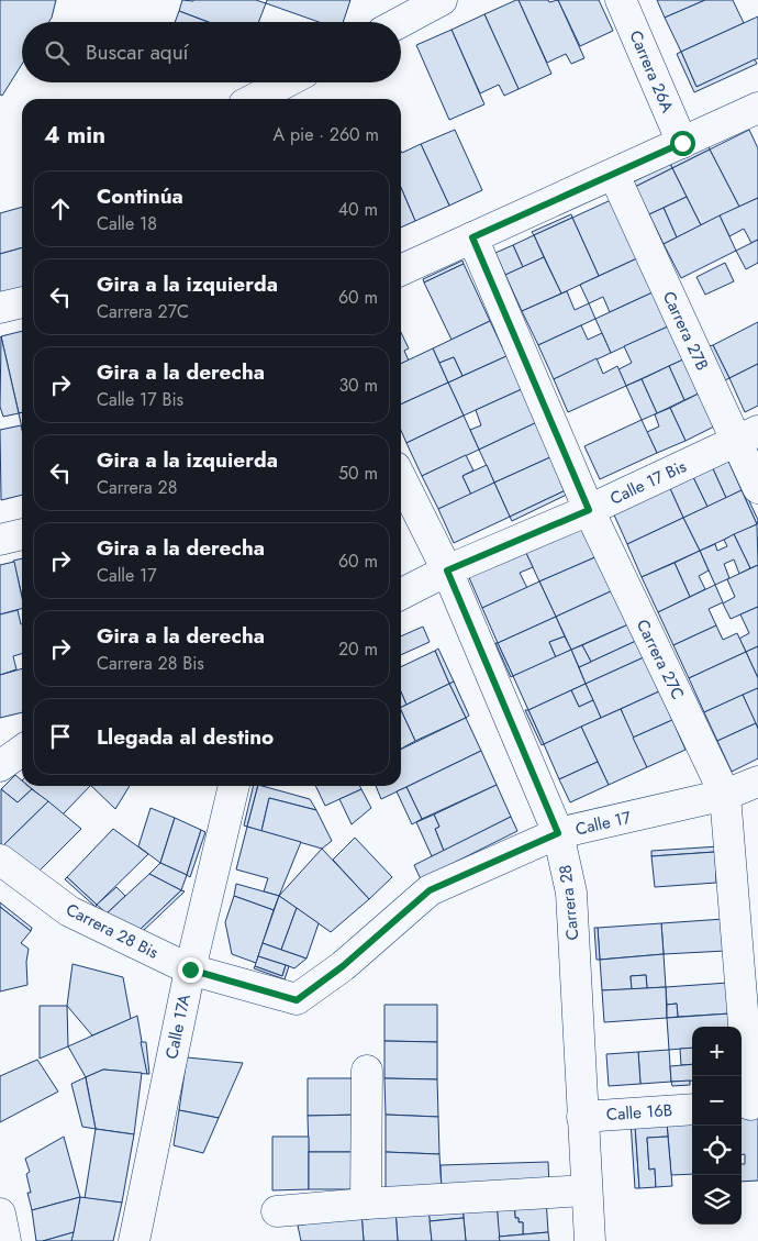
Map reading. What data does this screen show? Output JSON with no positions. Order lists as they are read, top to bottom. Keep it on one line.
{"streets":{"street":["Carrera 26A","Carrera 27B","Calle 17 Bis","Carrera 27C","Calle 17","Carrera 28","Carrera 28 Bis","Calle 17A","Calle 16B"]},"crossings":[["Carrera 27B","Calle 17 Bis"],["Calle 17 Bis","Carrera 27C"],["Calle 17 Bis","Carrera 28"],["Carrera 27C","Calle 17"],["Calle 17","Carrera 28"],["Calle 17","Carrera 28 Bis"],["Carrera 28","Calle 16B"],["Carrera 28 Bis","Calle 17A"]],"page":{"search":"Buscar aquí","heading":["4 min","A pie · 260 m"],"list":[["Continúa","Calle 18","40 m"],["Gira a la izquierda","Carrera 27C","60 m"],["Gira a la derecha","Calle 17 Bis","30 m"],["Gira a la izquierda","Carrera 28","50 m"],["Gira a la derecha","Calle 17","60 m"],["Gira a la derecha","Carrera 28 Bis","20 m"],"Llegada al destino"],"map_buttons":["+","−"]}}
